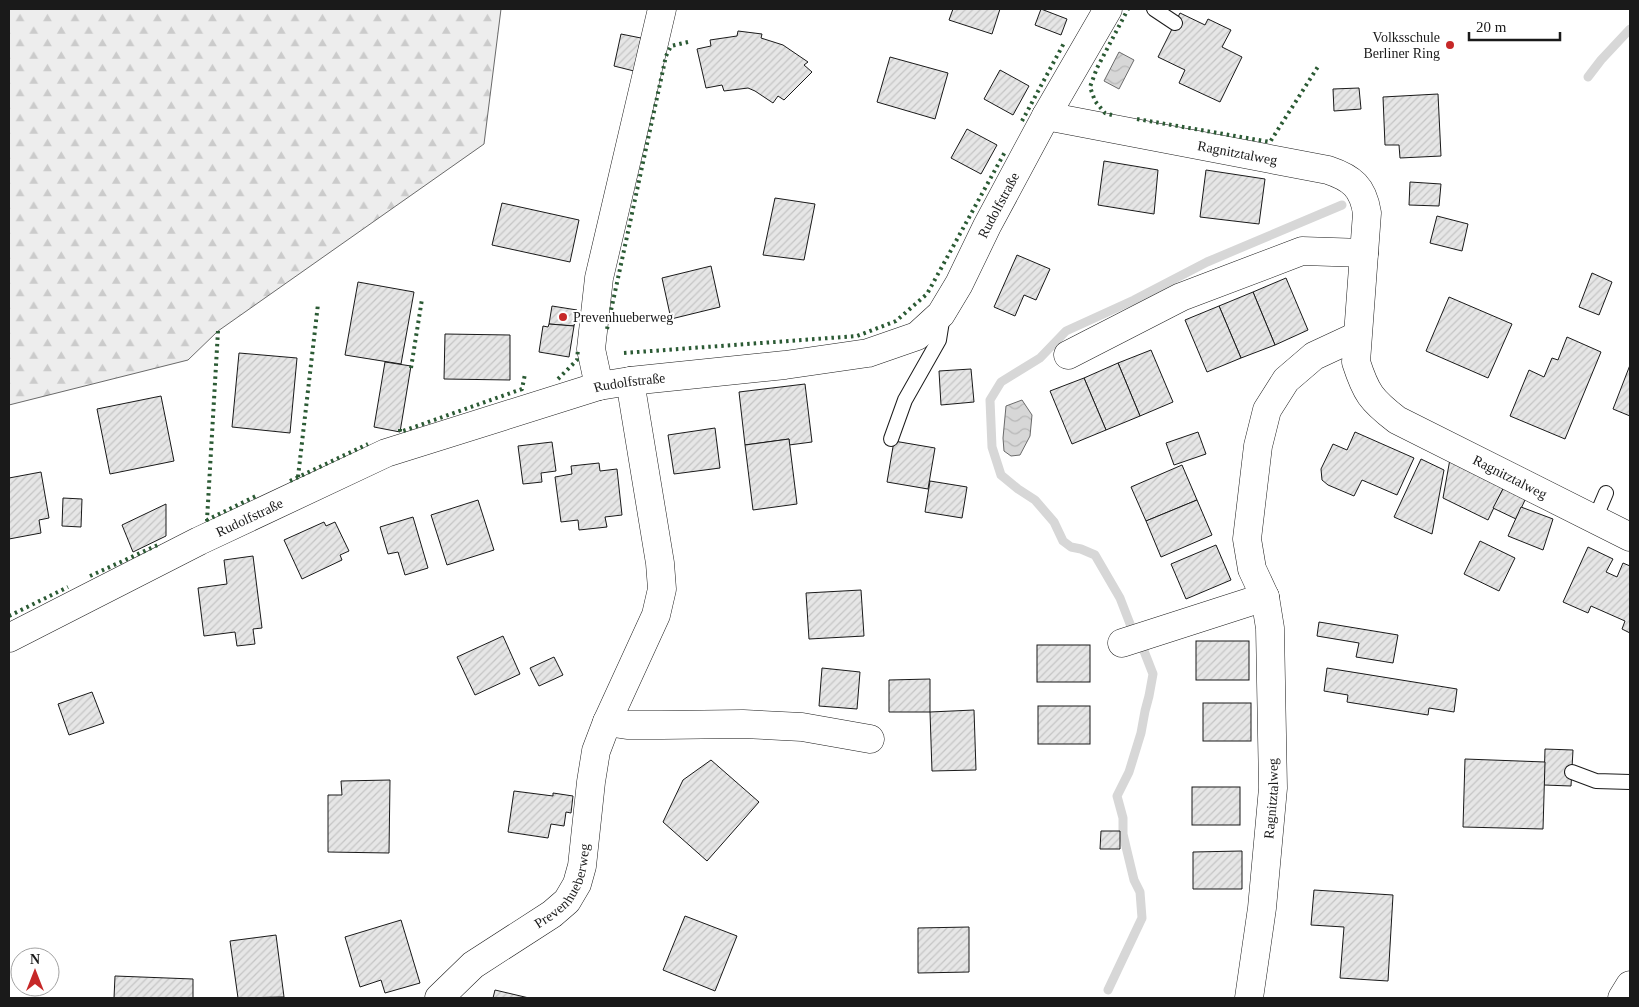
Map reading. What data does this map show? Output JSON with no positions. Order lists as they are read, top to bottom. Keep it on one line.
{"streets":{"street":["Ragnitztalweg","Rudolfstraße","Prevenhueberweg"]},"crossings":[["Ragnitztalweg","Rudolfstraße"],["Rudolfstraße","Prevenhueberweg"]],"places":["Volksschule Berliner Ring","Prevenhueberweg"],"scale_bar":"20 m","north":"top"}
